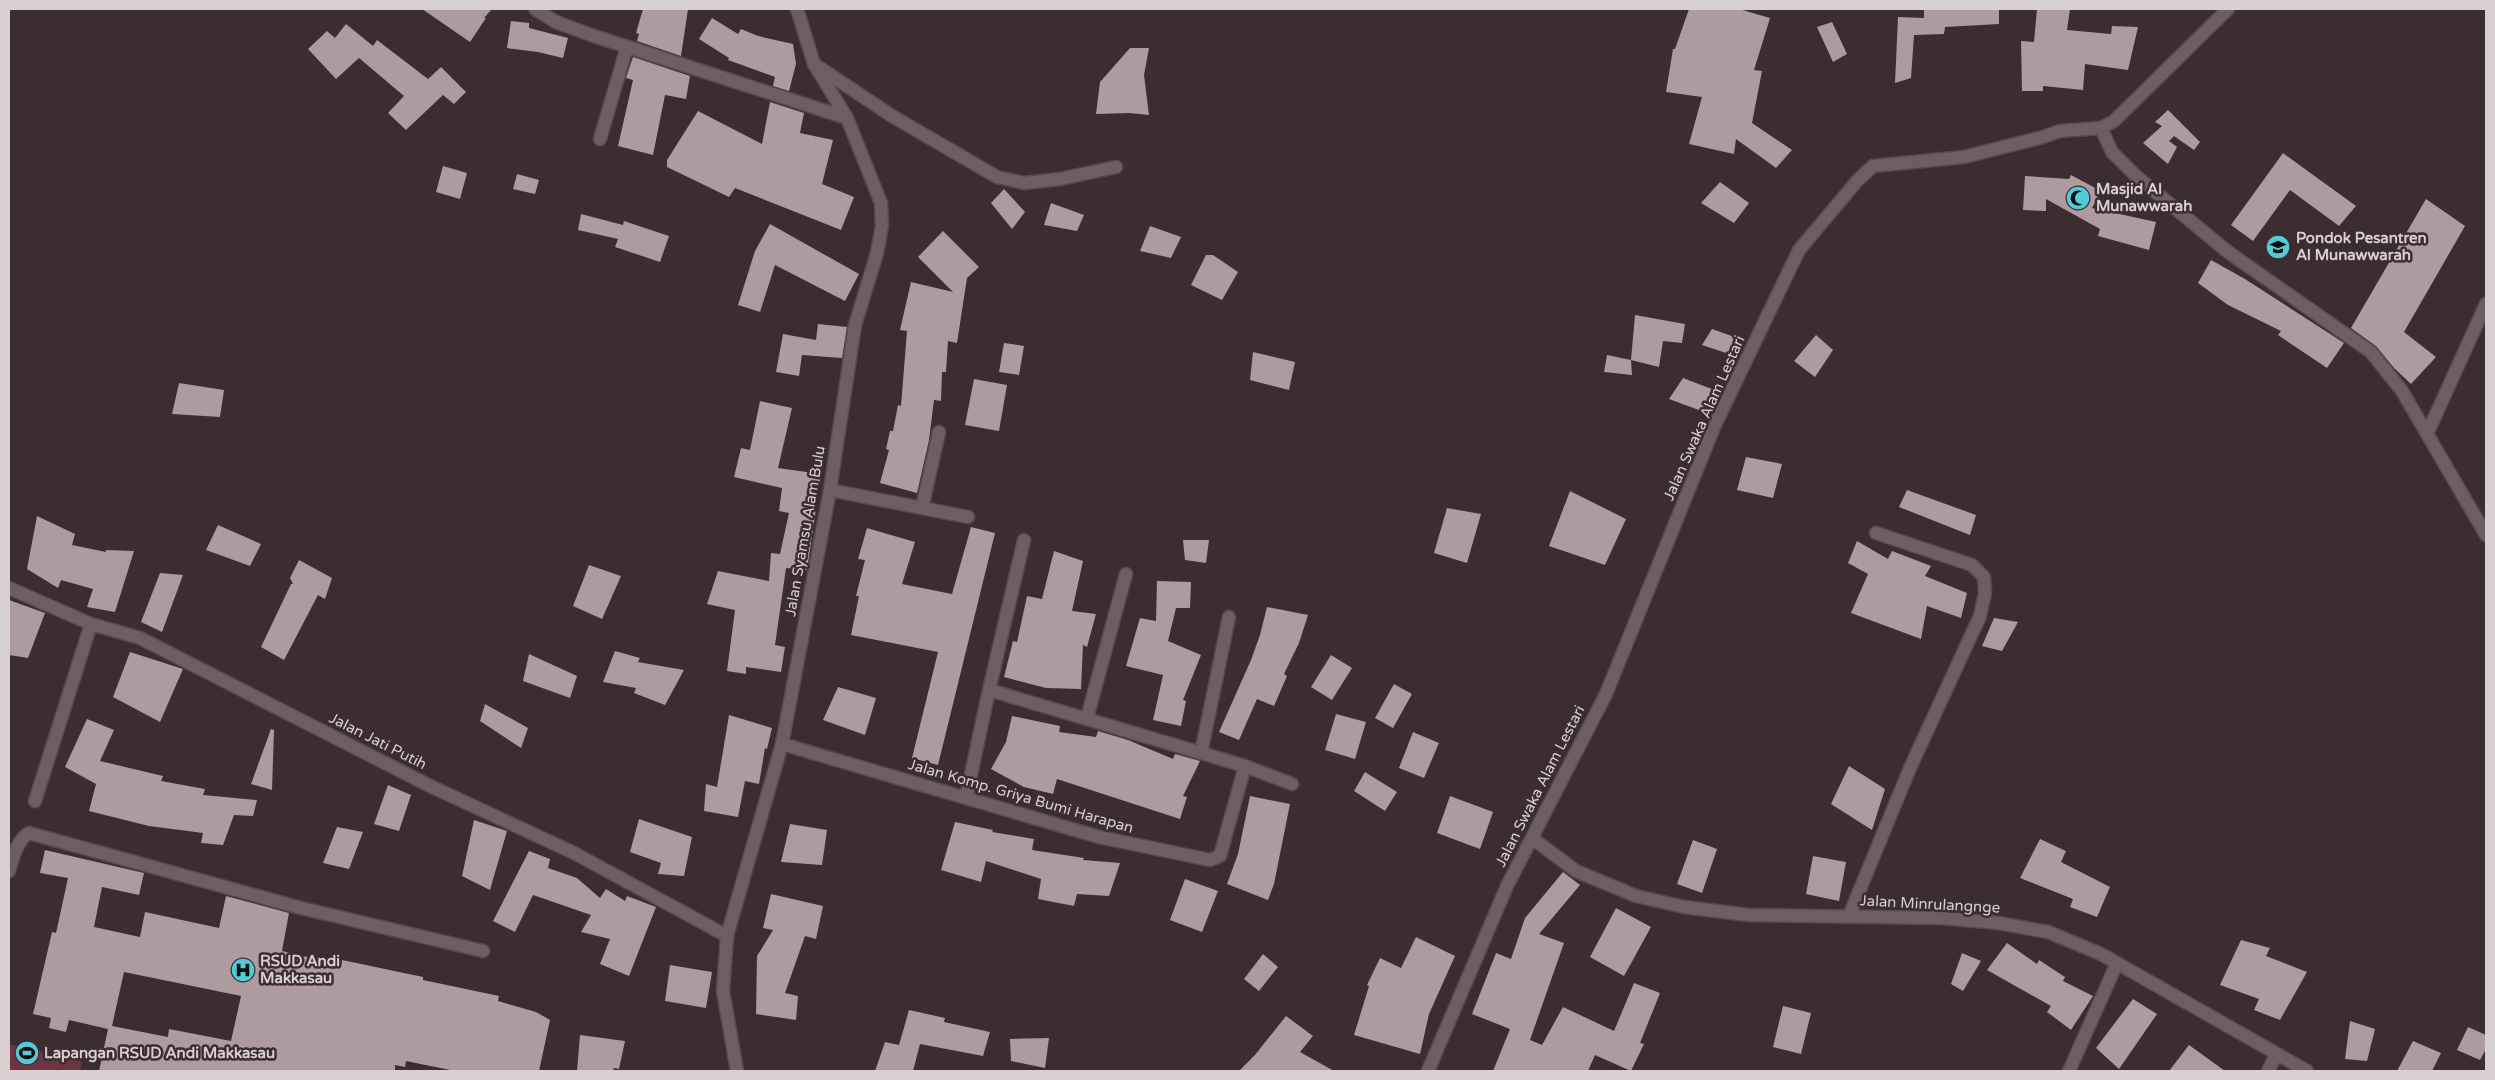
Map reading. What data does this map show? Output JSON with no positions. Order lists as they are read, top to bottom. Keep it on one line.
{"streets":{"street":["Jalan Swaka Alam Lestari","Jalan Syamsu Alam Bulu","Jalan Jati Putih","Jalan Komp. Griya Bumi Harapan","Jalan Minrulangnge"]},"crossings":[["Jalan Swaka Alam Lestari","Jalan Minrulangnge"],["Jalan Syamsu Alam Bulu","Jalan Jati Putih"],["Jalan Syamsu Alam Bulu","Jalan Komp. Griya Bumi Harapan"]],"places":{"mosque":["Masjid Al Munawwarah"],"school or university":["Pondok Pesantren Al Munawwarah"],"hospital":["RSUD Andi Makkasau"],"sports":["Lapangan RSUD Andi Makkasau"]}}
